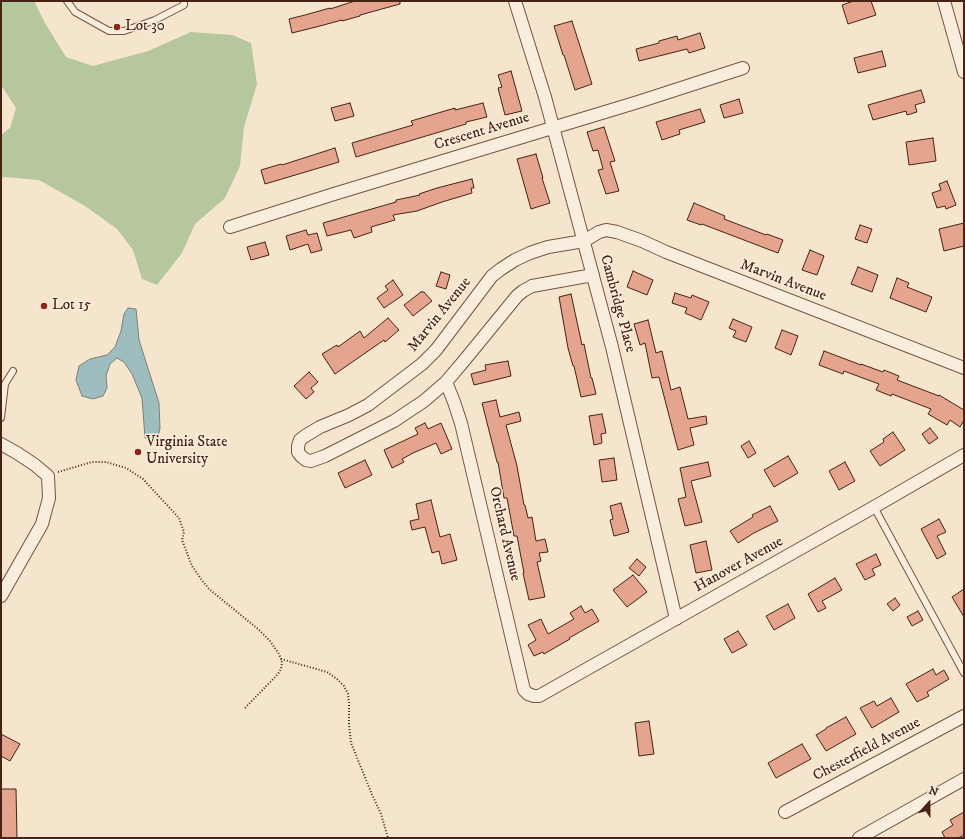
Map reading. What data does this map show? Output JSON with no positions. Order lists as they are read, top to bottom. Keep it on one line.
{"streets":{"street":["Crescent Avenue","Marvin Avenue","Cambridge Place","Orchard Avenue","Hanover Avenue","Chesterfield Avenue"]},"crossings":[["Crescent Avenue","Cambridge Place"],["Marvin Avenue","Cambridge Place"],["Marvin Avenue","Orchard Avenue"],["Cambridge Place","Hanover Avenue"],["Orchard Avenue","Hanover Avenue"]],"places":["Lot 30","Lot 15","Virginia State University"],"north":"top"}
